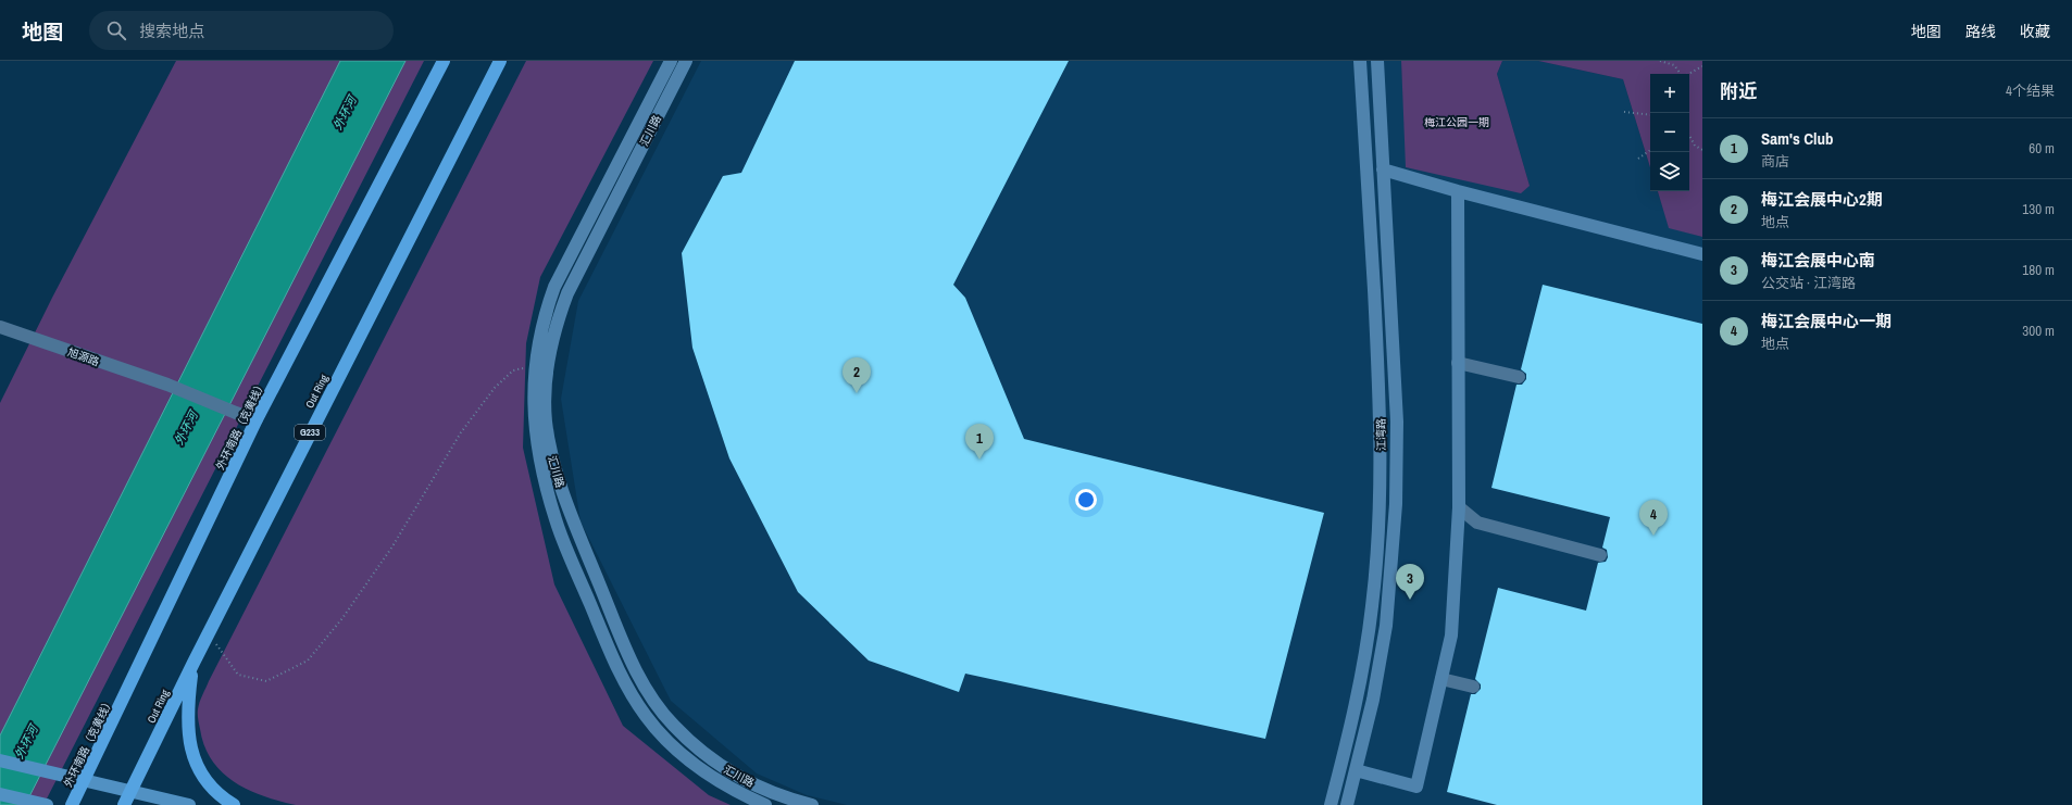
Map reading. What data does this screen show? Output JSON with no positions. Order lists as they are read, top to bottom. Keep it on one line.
{"streets":{"highway":["Out Ring","外环南路（克黄线）","G233"],"street":["汇川路","旭源路","江湾路"]},"crossings":[["旭源路","外环南路（克黄线）"]],"water":["外环河"],"parks":["梅江公园一期"],"page":{"header":"地图","search":"搜索地点","nav":["地图","路线","收藏"],"heading":["附近","4个结果"],"map_buttons":["+","−"],"list":[{"mark":"1","name":"Sam's Club","note":"商店","value":"60 m"},{"mark":"2","name":"梅江会展中心2期","note":"地点","value":"130 m"},{"mark":"3","name":"梅江会展中心南","note":"公交站 · 江湾路","value":"180 m"},{"mark":"4","name":"梅江会展中心一期","note":"地点","value":"300 m"}],"pins":["2","1","4","3"]}}
